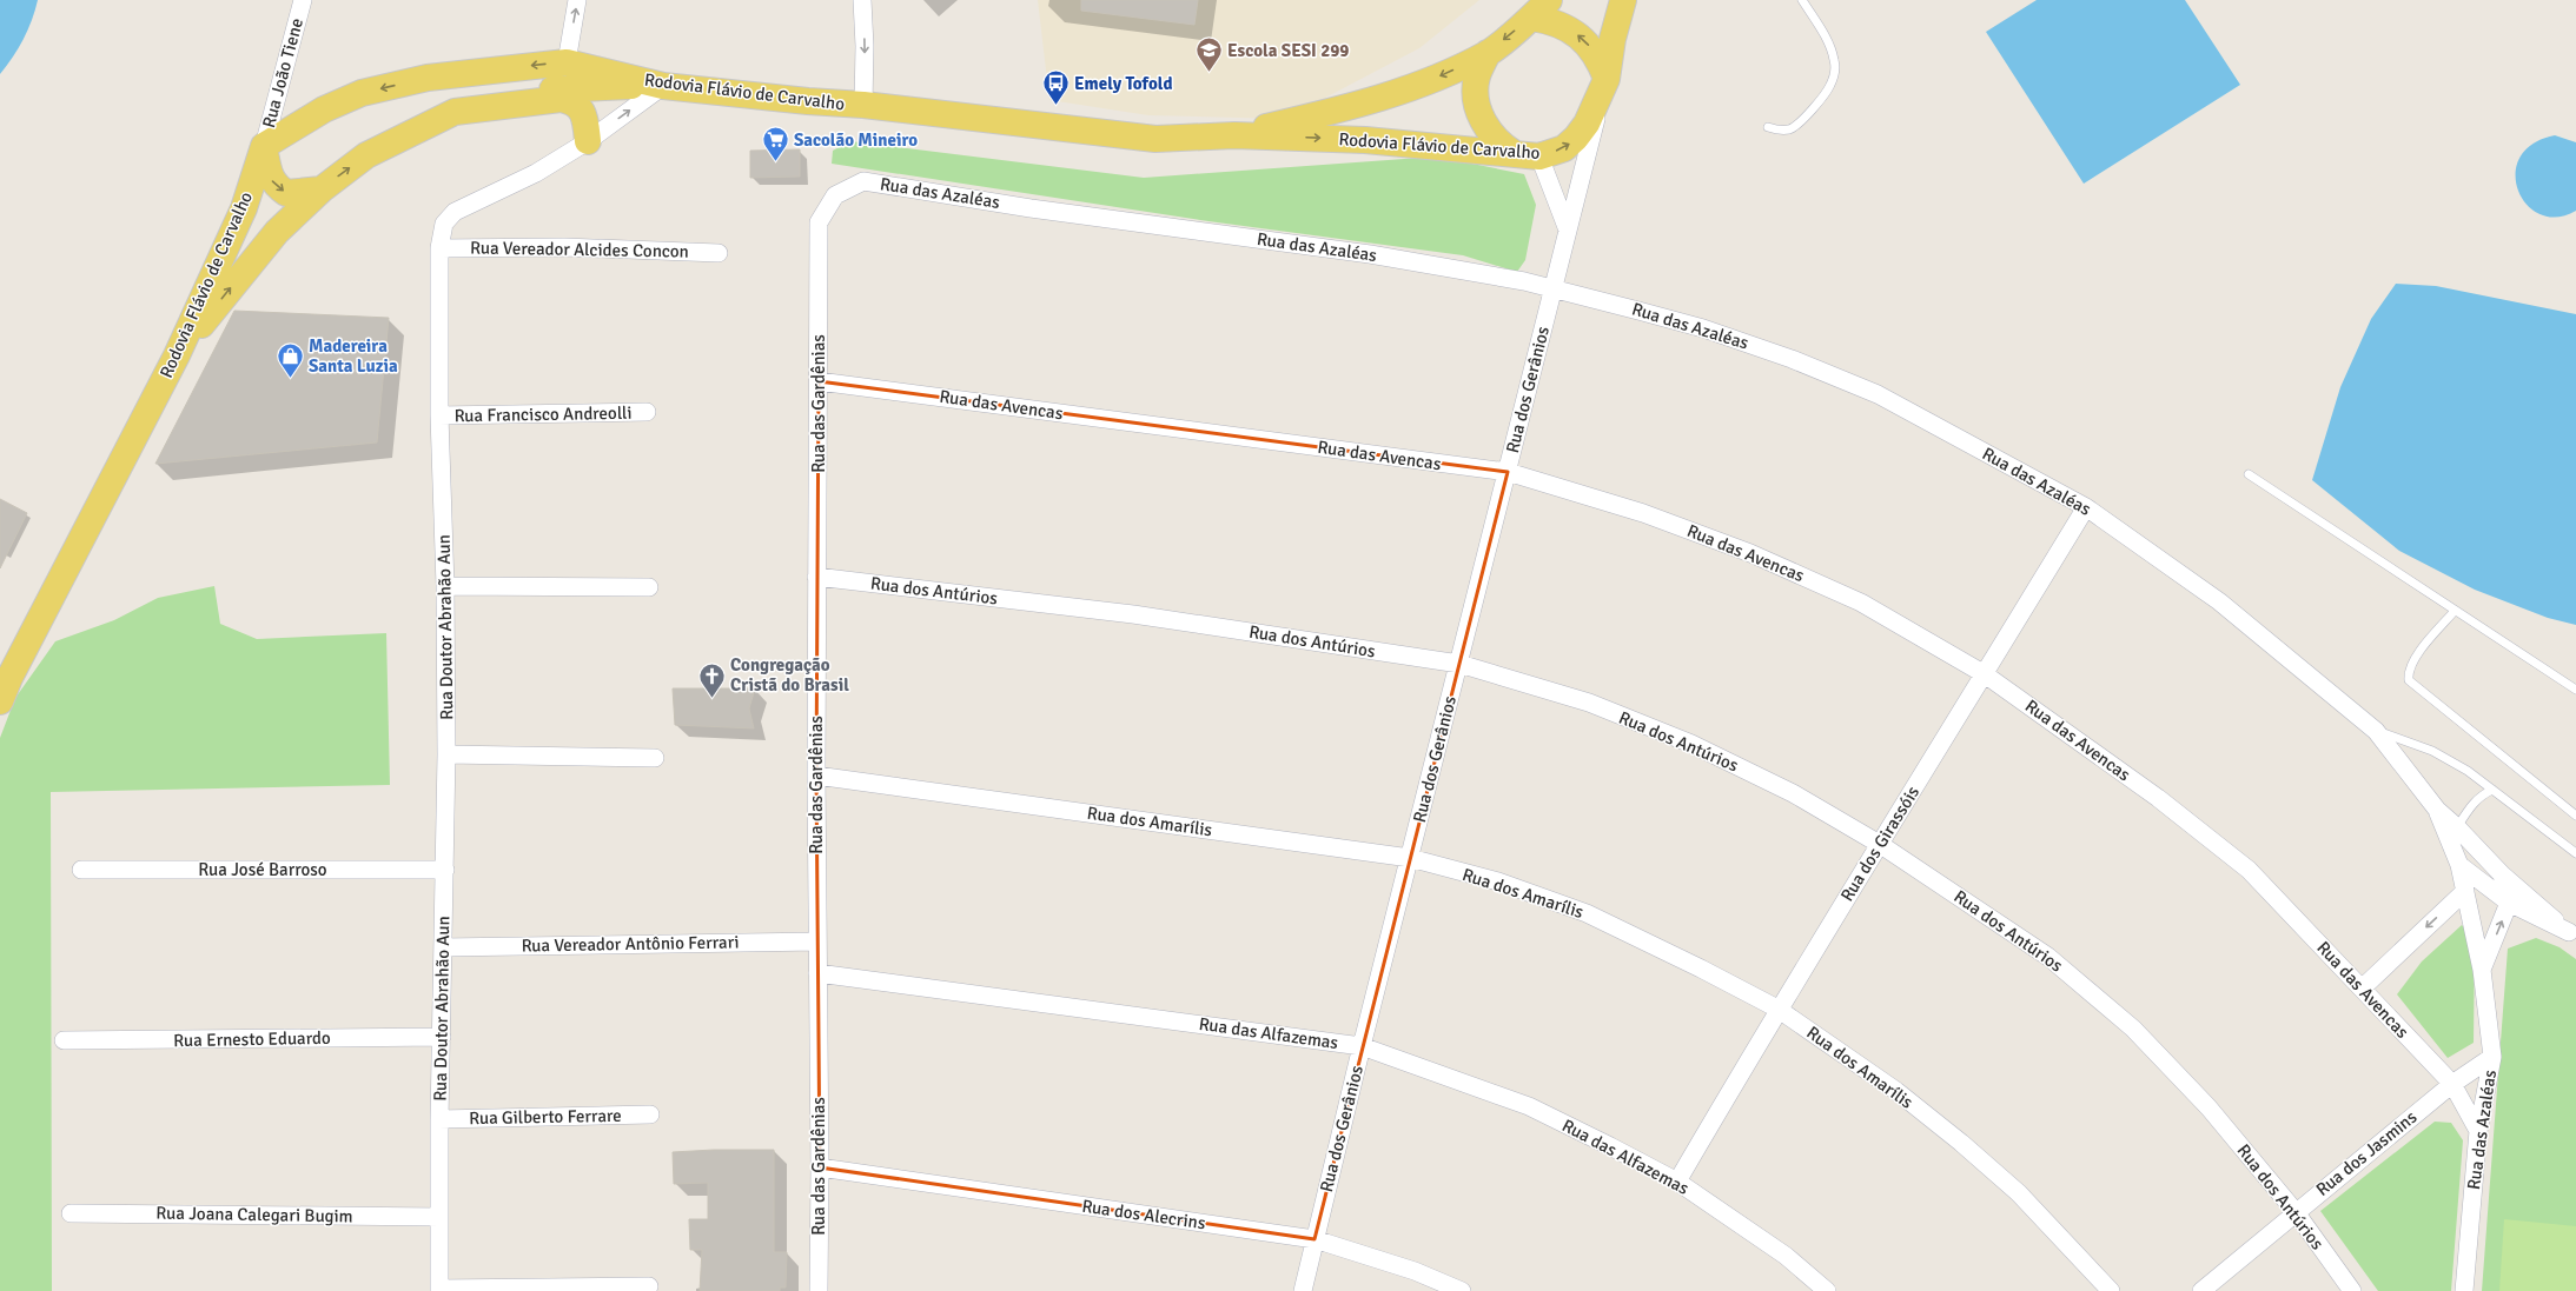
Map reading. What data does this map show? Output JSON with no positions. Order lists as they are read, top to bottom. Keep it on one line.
{"streets":{"main road":["Rodovia Flávio de Carvalho"],"street":["Rua João Tiene","Rua das Azaléas","Rua Vereador Alcides Concon","Rua dos Gerânios","Rua das Gardênias","Rua das Avencas","Rua Francisco Andreolli","Rua dos Antúrios","Rua Doutor Abrahão Aun","Rua dos Amarílis","Rua dos Girassóis","Rua José Barroso","Rua Vereador Antônio Ferrari","Rua das Alfazemas","Rua Ernesto Eduardo","Rua Gilberto Ferrare","Rua dos Jasmins","Rua Joana Calegari Bugim","Rua dos Alecrins"]},"crossings":[["Rua João Tiene","Rodovia Flávio de Carvalho"],["Rodovia Flávio de Carvalho","Rua dos Gerânios"],["Rodovia Flávio de Carvalho","Rua Doutor Abrahão Aun"],["Rua das Azaléas","Rua dos Gerânios"],["Rua das Azaléas","Rua das Gardênias"],["Rua das Azaléas","Rua das Avencas"],["Rua das Azaléas","Rua dos Girassóis"],["Rua das Azaléas","Rua dos Jasmins"],["Rua Vereador Alcides Concon","Rua Doutor Abrahão Aun"],["Rua dos Gerânios","Rua das Avencas"],["Rua dos Gerânios","Rua dos Antúrios"],["Rua dos Gerânios","Rua dos Amarílis"],["Rua dos Gerânios","Rua das Alfazemas"],["Rua dos Gerânios","Rua dos Alecrins"],["Rua das Gardênias","Rua das Avencas"],["Rua das Gardênias","Rua dos Antúrios"],["Rua das Gardênias","Rua dos Amarílis"],["Rua das Gardênias","Rua Vereador Antônio Ferrari"],["Rua das Gardênias","Rua das Alfazemas"],["Rua das Gardênias","Rua dos Alecrins"],["Rua das Avencas","Rua dos Girassóis"],["Rua das Avencas","Rua dos Jasmins"],["Rua Francisco Andreolli","Rua Doutor Abrahão Aun"],["Rua dos Antúrios","Rua dos Girassóis"],["Rua dos Antúrios","Rua dos Jasmins"],["Rua Doutor Abrahão Aun","Rua José Barroso"],["Rua Doutor Abrahão Aun","Rua Vereador Antônio Ferrari"],["Rua Doutor Abrahão Aun","Rua Ernesto Eduardo"],["Rua Doutor Abrahão Aun","Rua Gilberto Ferrare"],["Rua Doutor Abrahão Aun","Rua Joana Calegari Bugim"],["Rua dos Amarílis","Rua dos Girassóis"],["Rua dos Girassóis","Rua das Alfazemas"]],"places":{"school or university":["Escola SESI 299"],"bus stop":["Emely Tofold"],"supermarket":["Sacolão Mineiro"],"shop":["Madereira Santa Luzia"],"church":["Congregação Cristã do Brasil"]}}
